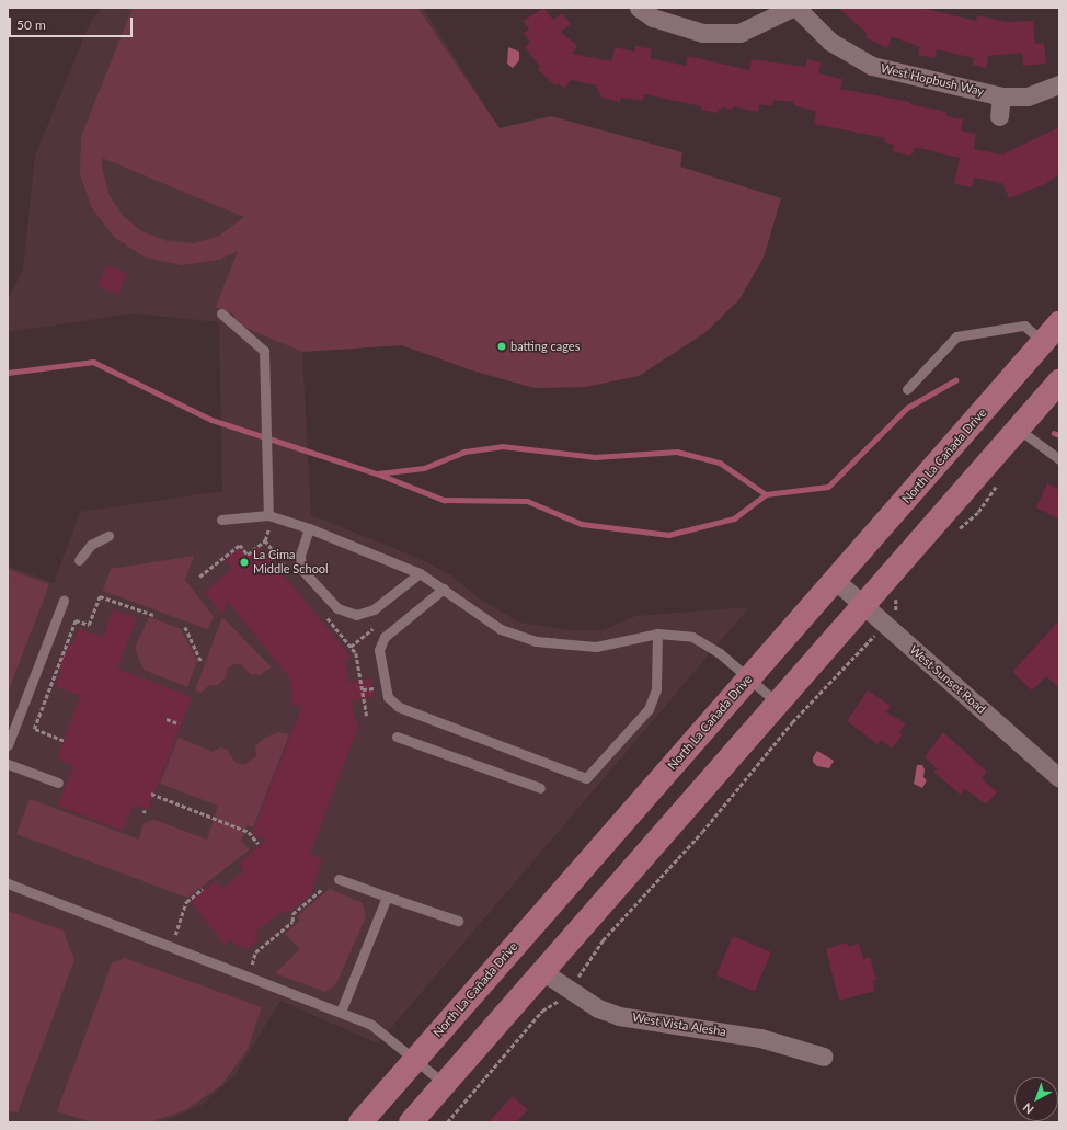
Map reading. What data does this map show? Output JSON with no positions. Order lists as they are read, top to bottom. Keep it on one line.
{"streets":{"main road":["North La Cañada Drive"],"street":["West Hopbush Way","West Sunset Road","West Vista Alesha"]},"crossings":[["North La Cañada Drive","West Sunset Road"]],"places":["batting cages","La Cima Middle School"],"scale_bar":"50 m","north":"bottom left"}
